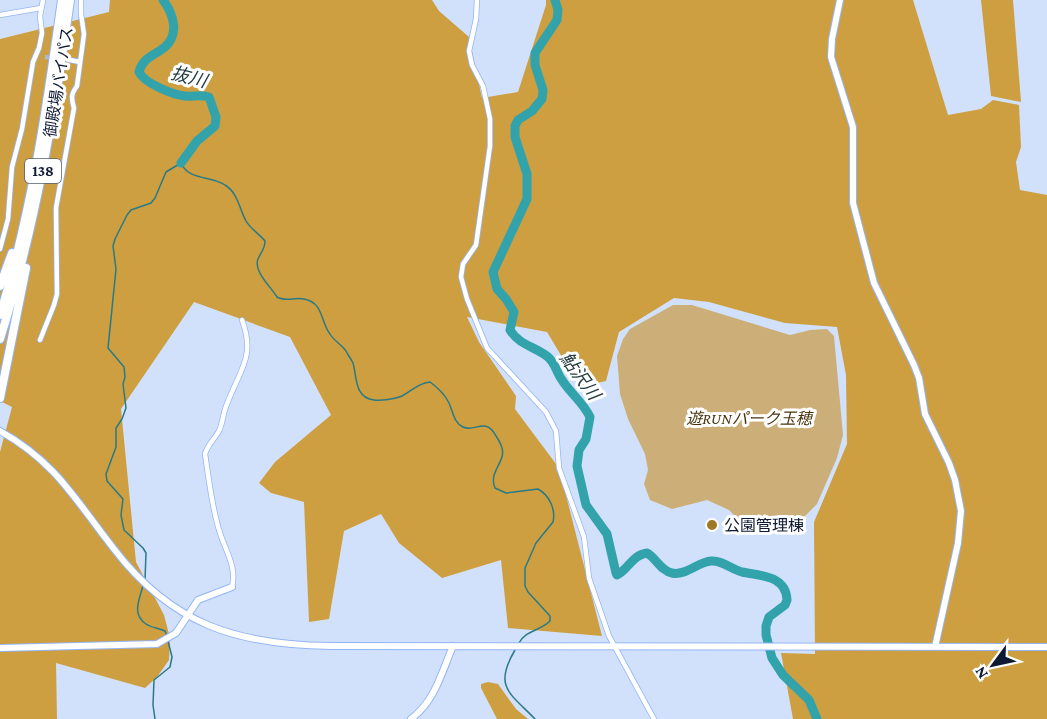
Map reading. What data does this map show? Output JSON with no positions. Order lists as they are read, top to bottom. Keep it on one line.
{"streets":{"highway":["御殿場バイパス","138"]},"water":["抜川","鮎沢川"],"parks":["遊RUNパーク玉穂"],"places":["公園管理棟"],"north":"bottom left"}
